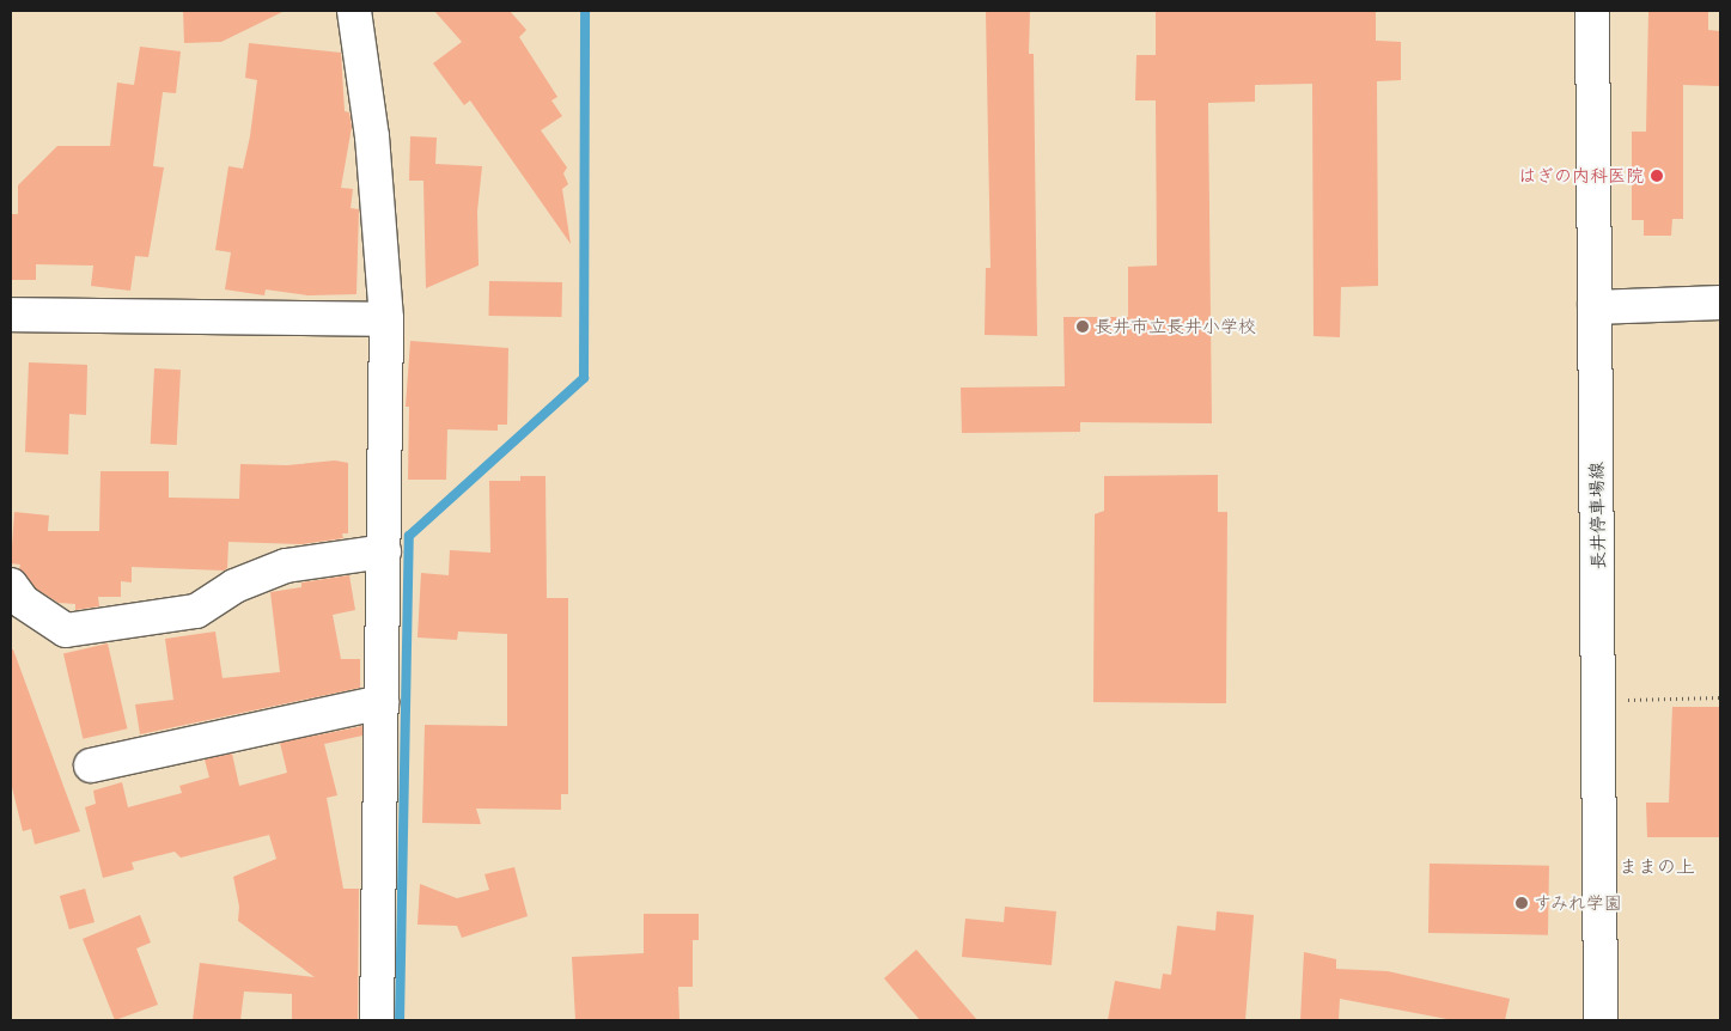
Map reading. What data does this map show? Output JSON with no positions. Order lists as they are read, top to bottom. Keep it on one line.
{"streets":{"street":["長井停車場線"]},"districts":["ままの上"],"places":["はぎの内科医院","長井市立長井小学校","すみれ学園"]}
